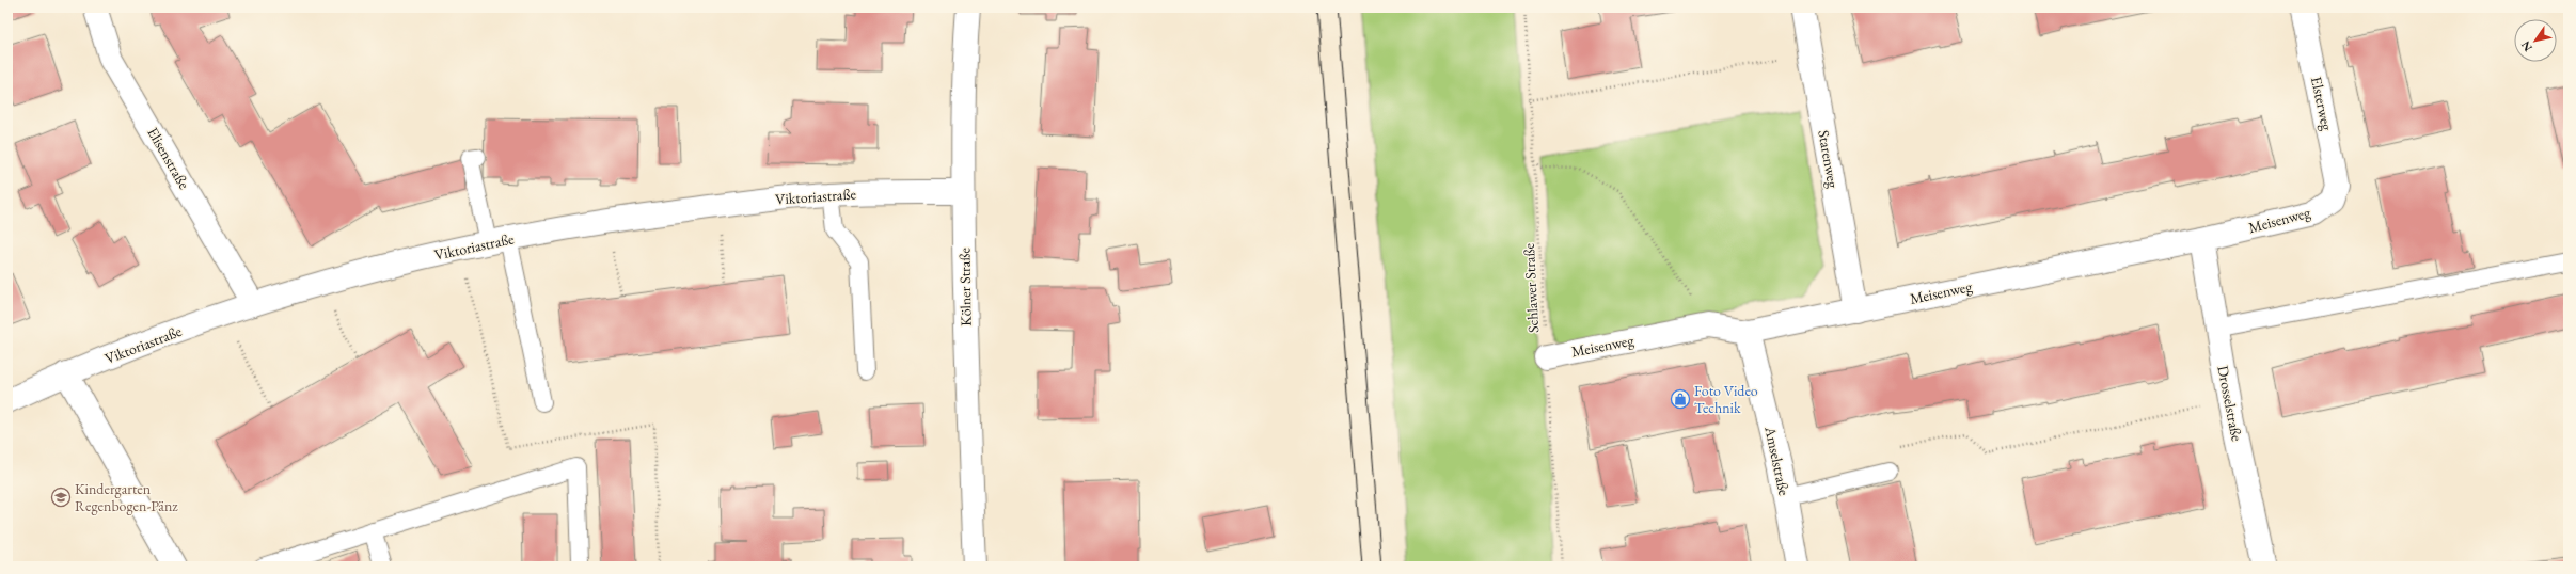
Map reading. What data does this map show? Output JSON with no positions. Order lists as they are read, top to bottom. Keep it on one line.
{"streets":{"street":["Elsterweg","Elisenstraße","Starenweg","Viktoriastraße","Meisenweg","Kölner Straße","Drosselstraße","Amselstraße"],"path":["Schlawer Straße"]},"crossings":[["Elsterweg","Meisenweg"],["Elisenstraße","Viktoriastraße"],["Starenweg","Meisenweg"],["Viktoriastraße","Kölner Straße"],["Meisenweg","Schlawer Straße"],["Meisenweg","Drosselstraße"],["Meisenweg","Amselstraße"]],"places":{"shop":["Foto Video Technik"],"school or university":["Kindergarten Regenbogen-Pänz"]},"north":"bottom left"}
